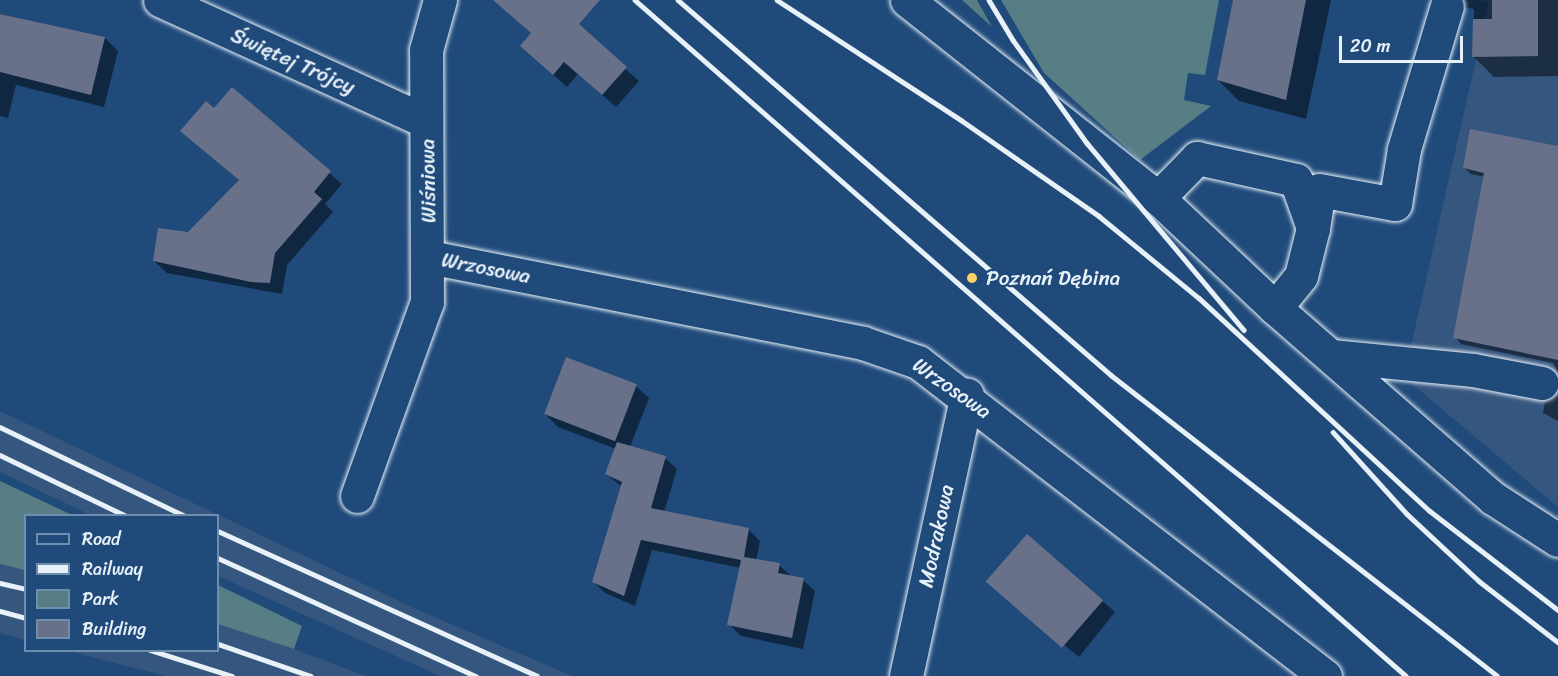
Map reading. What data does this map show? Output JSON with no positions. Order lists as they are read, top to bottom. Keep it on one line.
{"streets":{"street":["Świętej Trójcy","Wiśniowa","Wrzosowa","Modrakowa"]},"crossings":[["Świętej Trójcy","Wiśniowa"],["Wiśniowa","Wrzosowa"],["Wrzosowa","Modrakowa"]],"places":["Poznań Dębina"],"legend":["Road","Railway","Park","Building"],"scale_bar":"20 m"}
